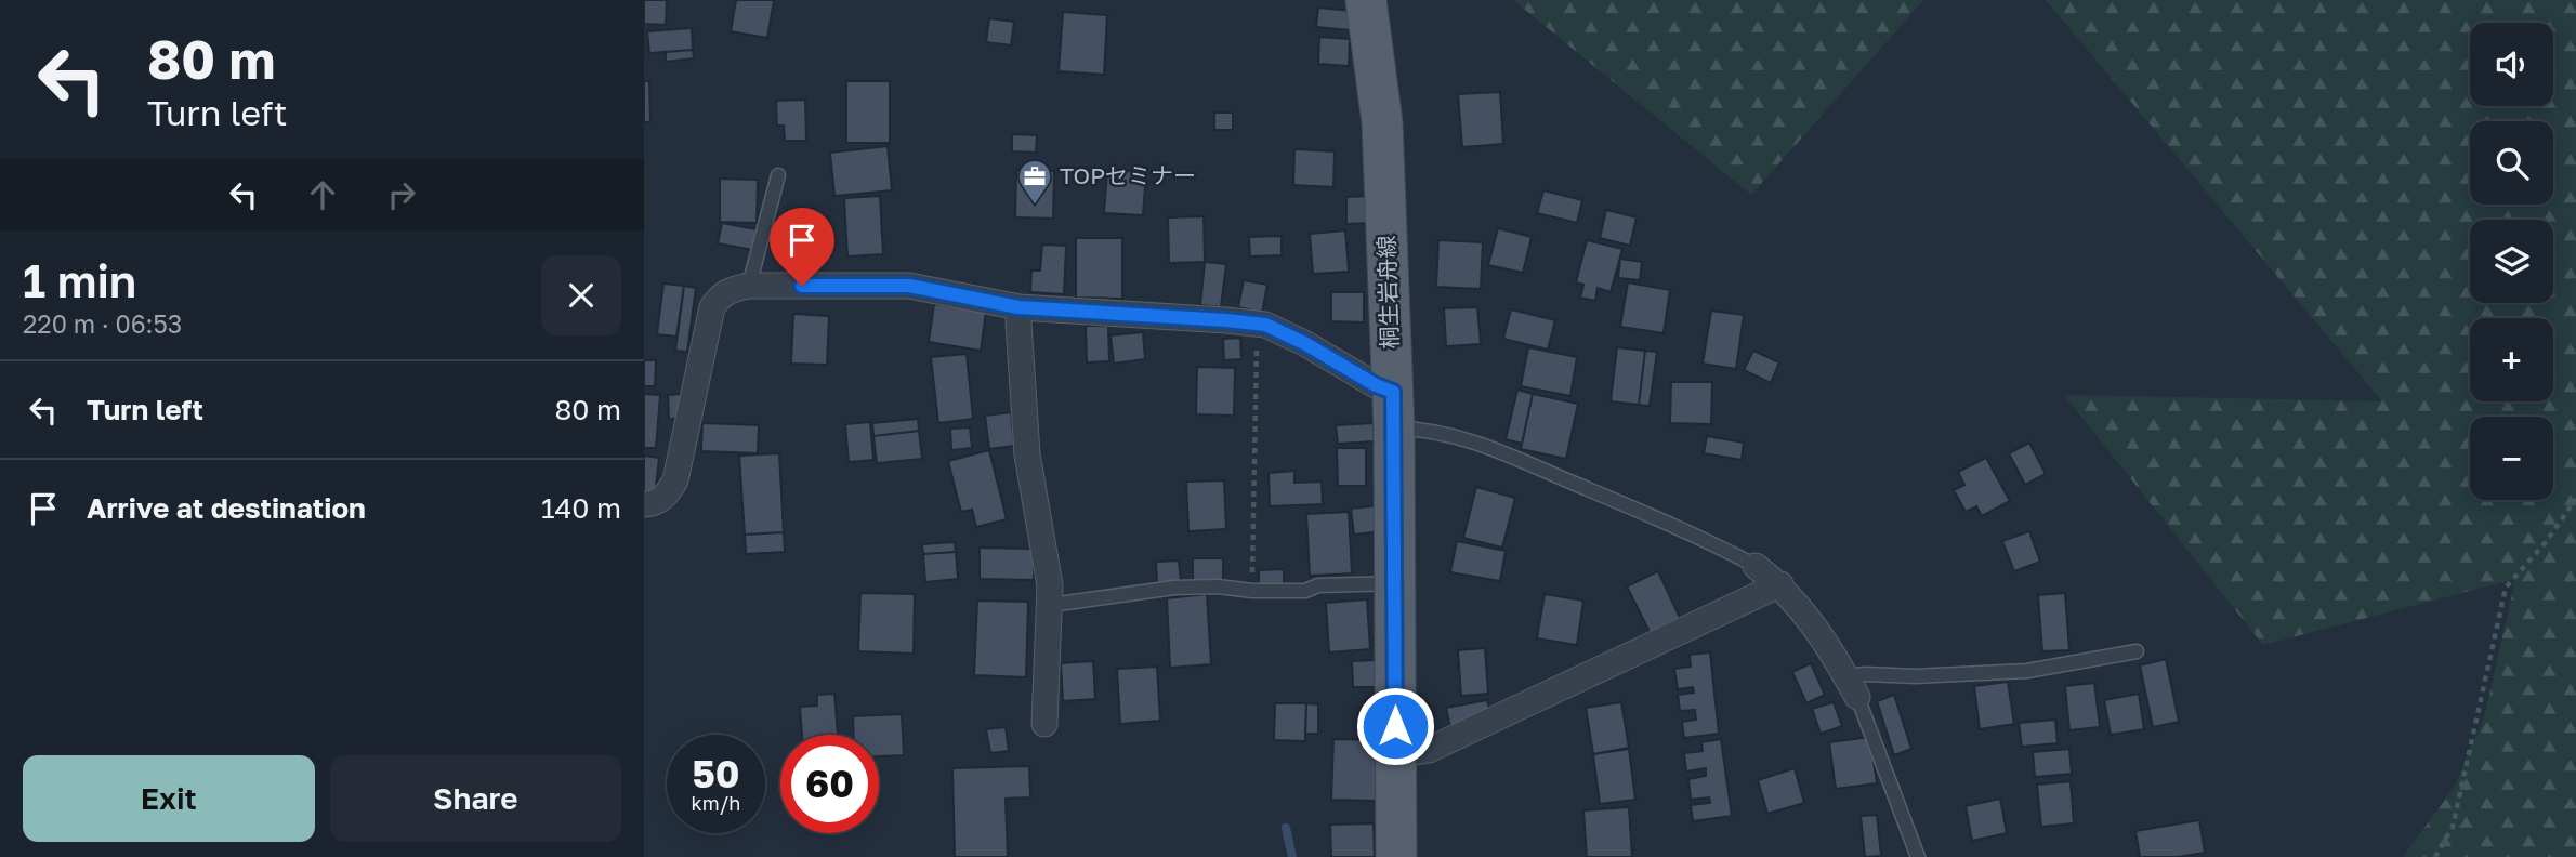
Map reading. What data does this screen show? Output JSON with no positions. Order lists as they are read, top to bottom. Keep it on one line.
{"streets":{"main road":["桐生岩舟線"]},"places":{"office":["TOPセミナー"]},"page":{"turn":["80 m","Turn left"],"map_buttons":["+","−"],"heading":["1 min","220 m · 06:53"],"list":[{"name":"Turn left","value":"80 m"},{"name":"Arrive at destination","value":"140 m"}],"speed":"50 km/h","limit":"60","buttons":["Exit","Share"]}}
